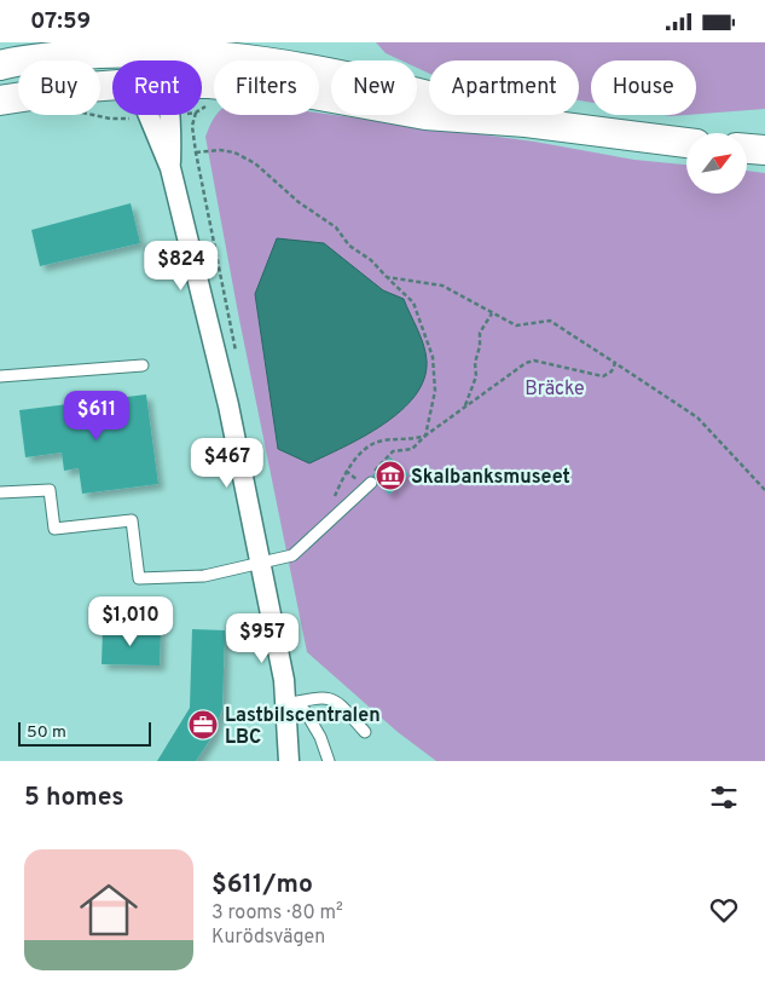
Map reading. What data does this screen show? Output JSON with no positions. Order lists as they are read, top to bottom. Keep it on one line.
{"parks":["Bräcke"],"places":{"museum":["Skalbanksmuseet"],"office":["Lastbilscentralen LBC"]},"scale_bar":"50 m","north":"top right","page":{"status":"07:59","chip":["Buy","Rent","Filters","New","Apartment","House"],"price":["$824","$611","$467","$1,010","$957"],"scale":"50 m","heading":"5 homes","list":[{"name":"$611/mo","note":"3 rooms · 80 m² · Kurödsvägen"}]}}
